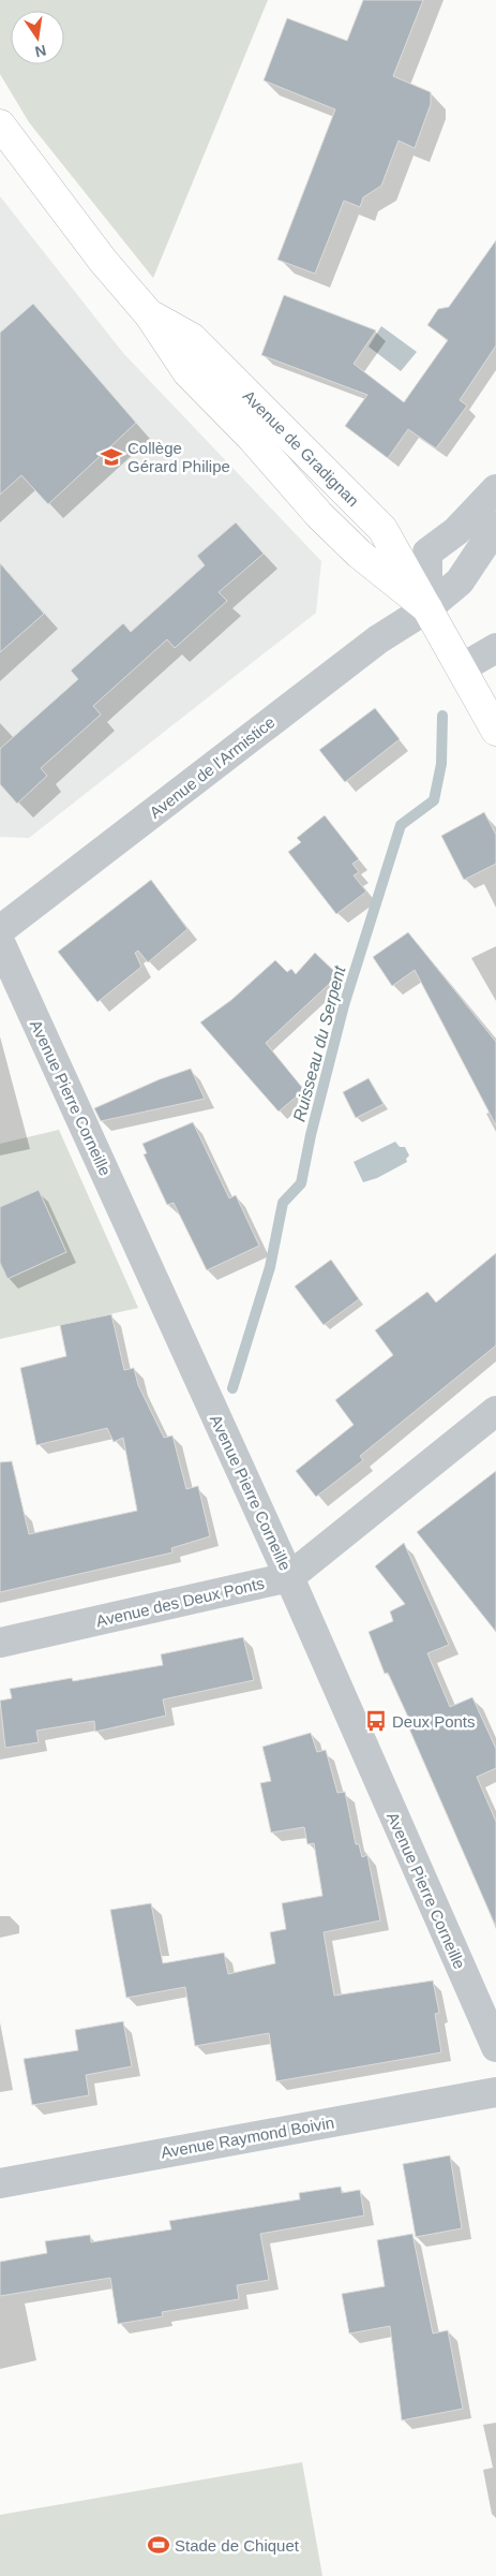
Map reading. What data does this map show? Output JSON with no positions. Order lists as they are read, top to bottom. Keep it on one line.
{"streets":{"main road":["Avenue de Gradignan"],"street":["Avenue de l'Armistice","Avenue Pierre Corneille","Avenue des Deux Ponts","Avenue Raymond Boivin"]},"crossings":[["Avenue de Gradignan","Avenue de l'Armistice"],["Avenue Pierre Corneille","Avenue des Deux Ponts"]],"water":["Ruisseau du Serpent"],"places":{"school or university":["Collège Gérard Philipe"],"bus stop":["Deux Ponts"],"sports":["Stade de Chiquet"]},"north":"bottom"}
